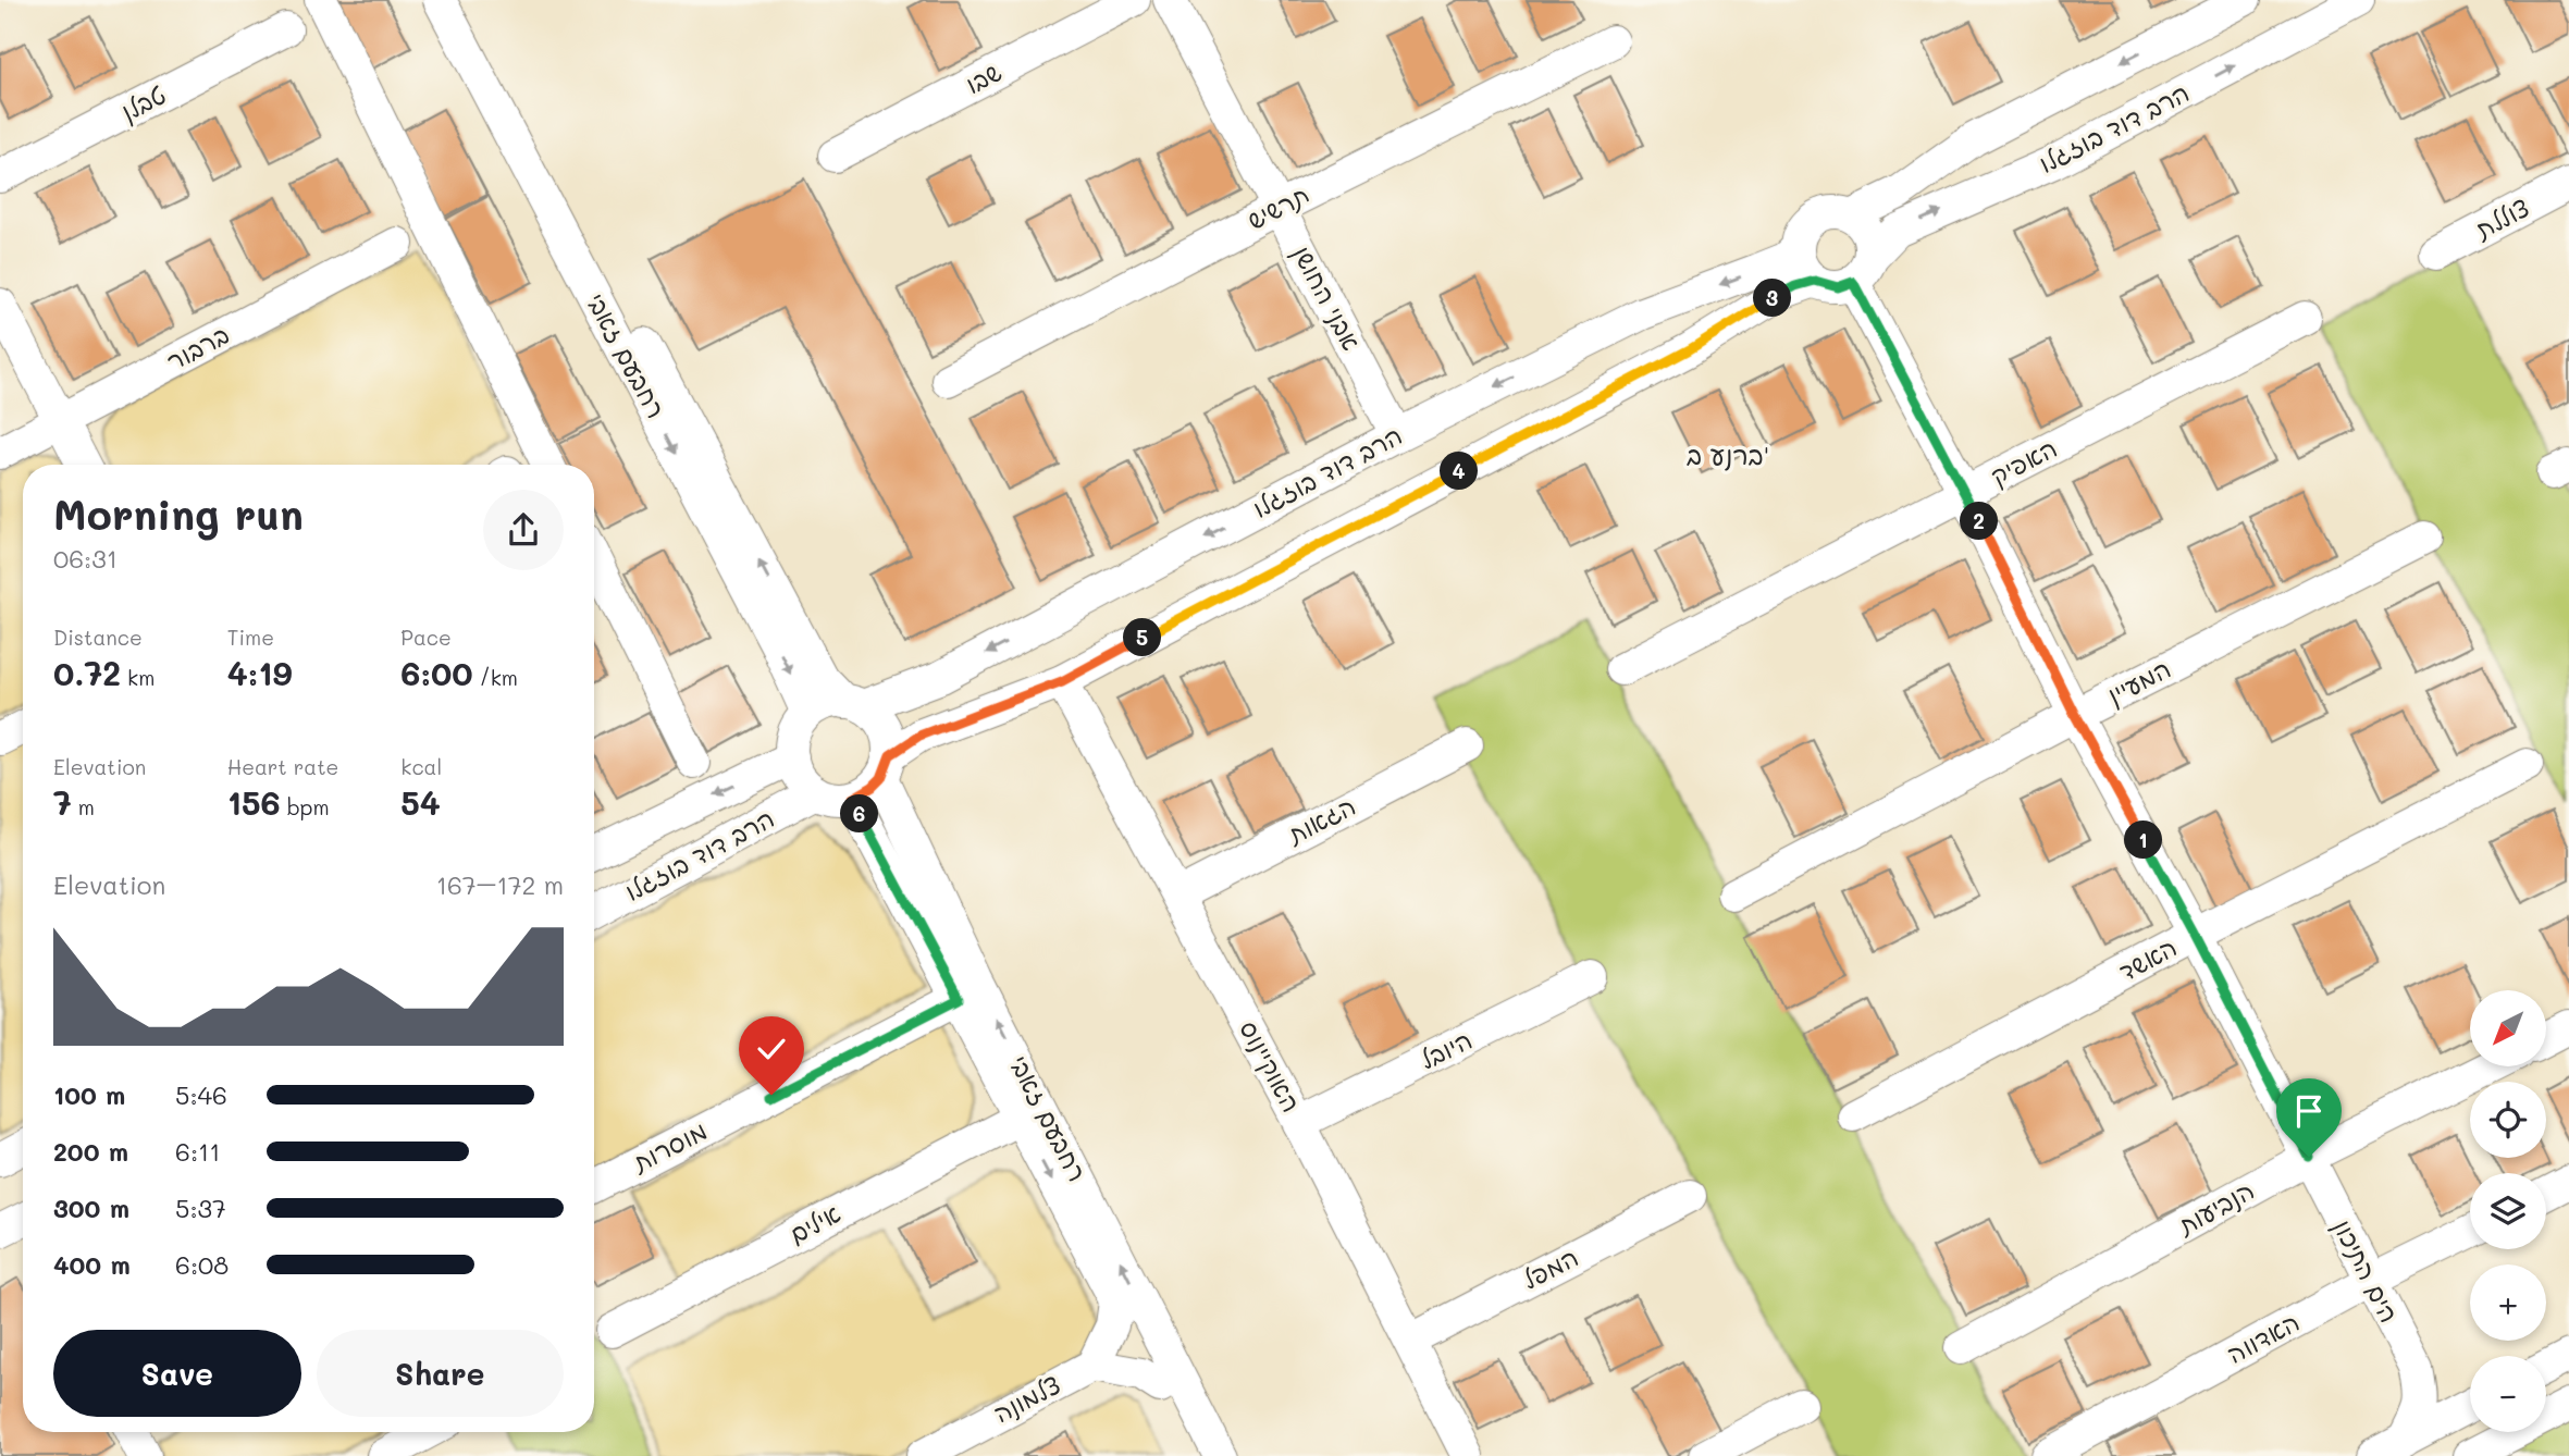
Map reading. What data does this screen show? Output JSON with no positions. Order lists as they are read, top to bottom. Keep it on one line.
{"streets":{"street":["שבו","טבלן","הרב דוד בוזגלו","תרשיש","צוללת","אבני החושן","ברבור","רחבעם זאבי","האפיק","המעיין","הגאות","האשד","היובל","האוקיינוס","מוסרות","הנביעות","אילים","המפל","הים התיכון","האדווה","צלמונה"]},"crossings":[["הרב דוד בוזגלו","אבני החושן"],["הרב דוד בוזגלו","רחבעם זאבי"],["הרב דוד בוזגלו","הים התיכון"],["תרשיש","אבני החושן"],["רחבעם זאבי","מוסרות"],["רחבעם זאבי","אילים"],["האפיק","הים התיכון"],["המעיין","הים התיכון"],["הגאות","האוקיינוס"],["האשד","הים התיכון"],["היובל","האוקיינוס"],["האוקיינוס","המפל"],["הנביעות","הים התיכון"],["הים התיכון","האדווה"]],"districts":["ברנע ב'"],"north":"bottom left","page":{"pins":["3","4","2","5","6","1"],"heading":["Morning run","06:31"],"stats":[["Distance","0.72 km"],["Time","4:19"],["Pace","6:00 /km"],["Elevation","7 m"],["Heart rate","156 bpm"],["kcal","54"]],"chart":["Elevation","167–172 m"],"map_buttons":["+","−"],"list":[{"name":"100 m","note":"5:46"},{"name":"200 m","note":"6:11"},{"name":"300 m","note":"5:37"},{"name":"400 m","note":"6:08"}],"buttons":["Save","Share"]}}
